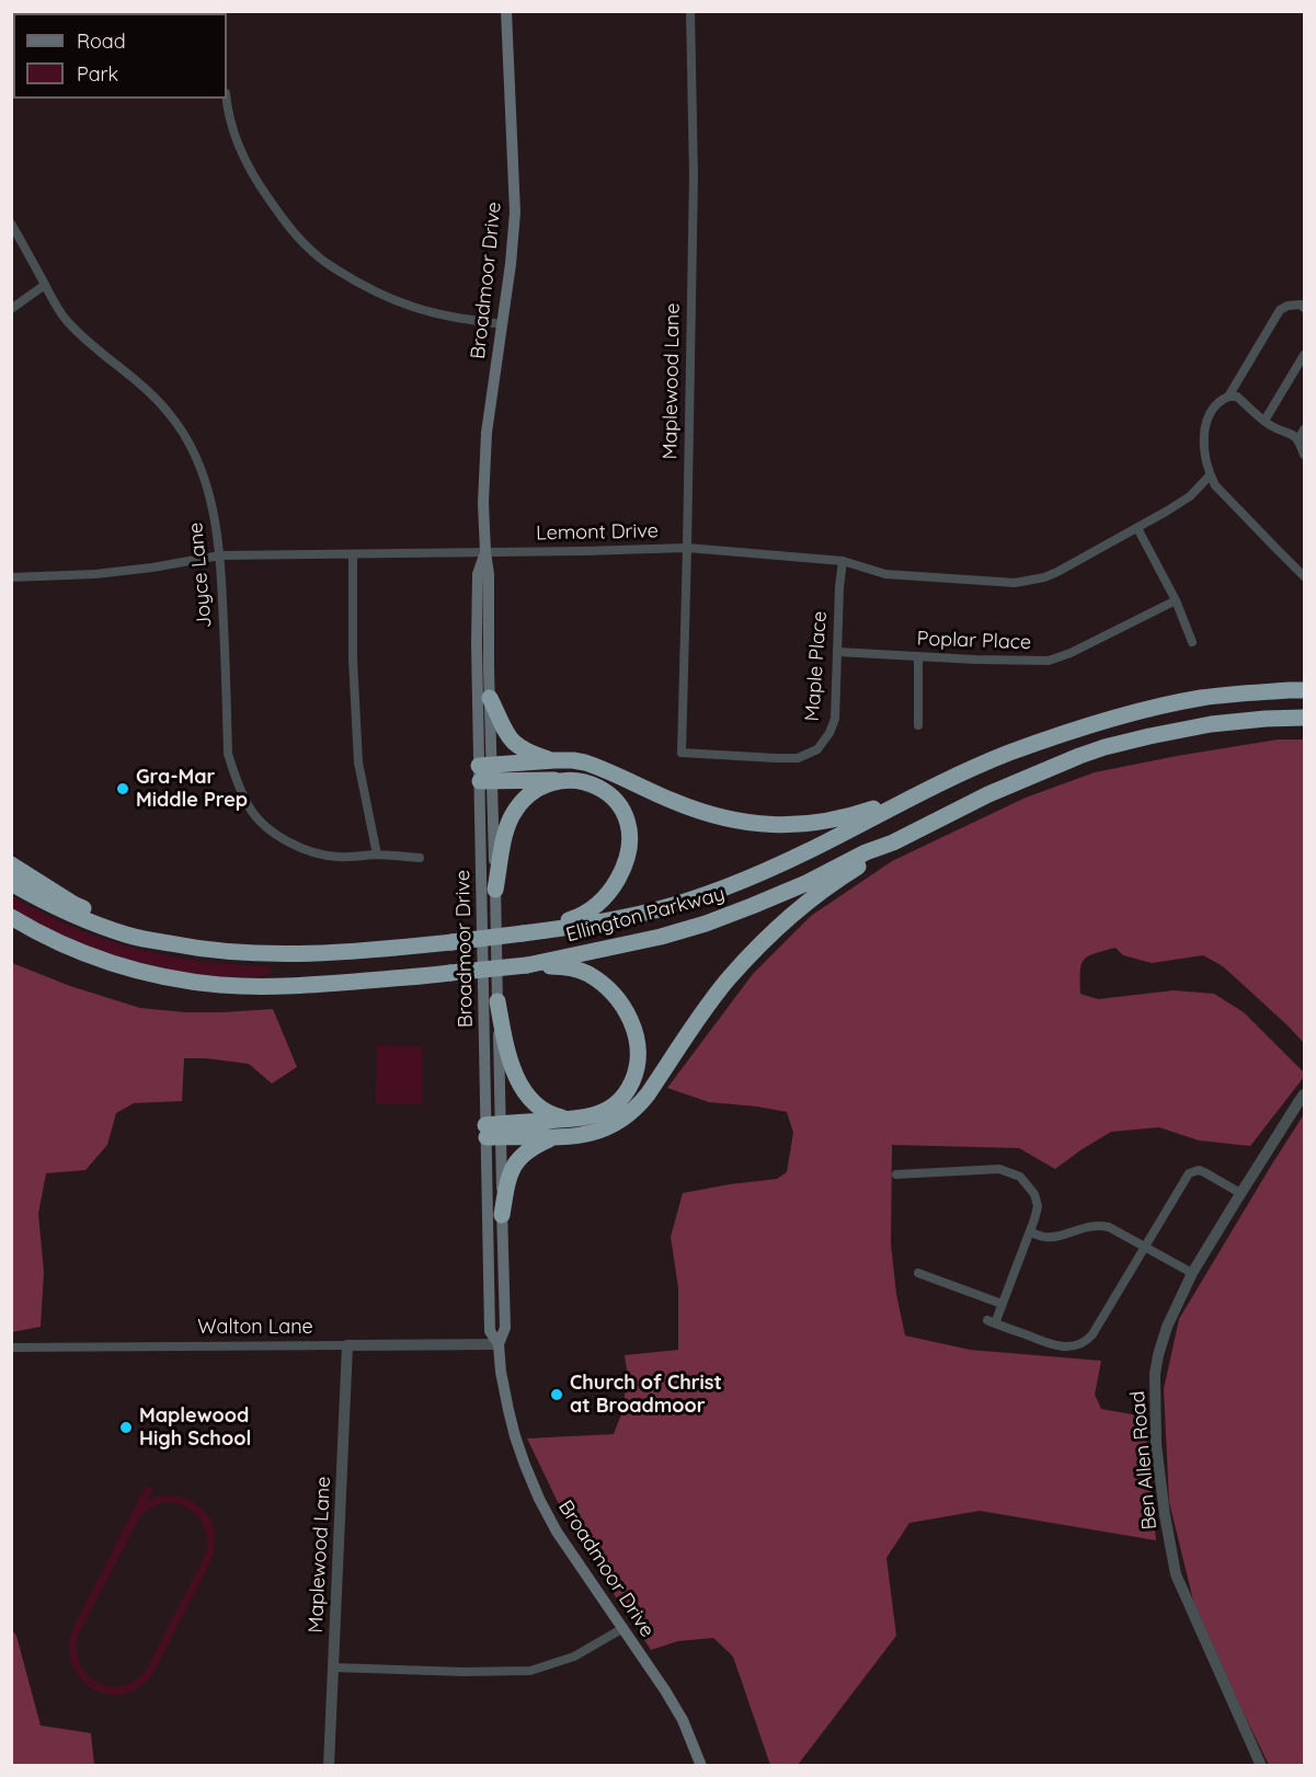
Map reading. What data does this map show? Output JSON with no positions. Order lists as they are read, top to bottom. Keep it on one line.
{"streets":{"highway":["Ellington Parkway"],"main road":["Broadmoor Drive"],"street":["Maplewood Lane","Lemont Drive","Joyce Lane","Poplar Place","Maple Place","Walton Lane","Ben Allen Road"]},"crossings":[["Broadmoor Drive","Lemont Drive"],["Broadmoor Drive","Walton Lane"],["Maplewood Lane","Lemont Drive"],["Maplewood Lane","Maple Place"],["Maplewood Lane","Walton Lane"],["Lemont Drive","Joyce Lane"],["Lemont Drive","Maple Place"],["Poplar Place","Maple Place"]],"places":["Gra-Mar Middle Prep","Church of Christ at Broadmoor","Maplewood High School"],"legend":["Road","Park"]}
